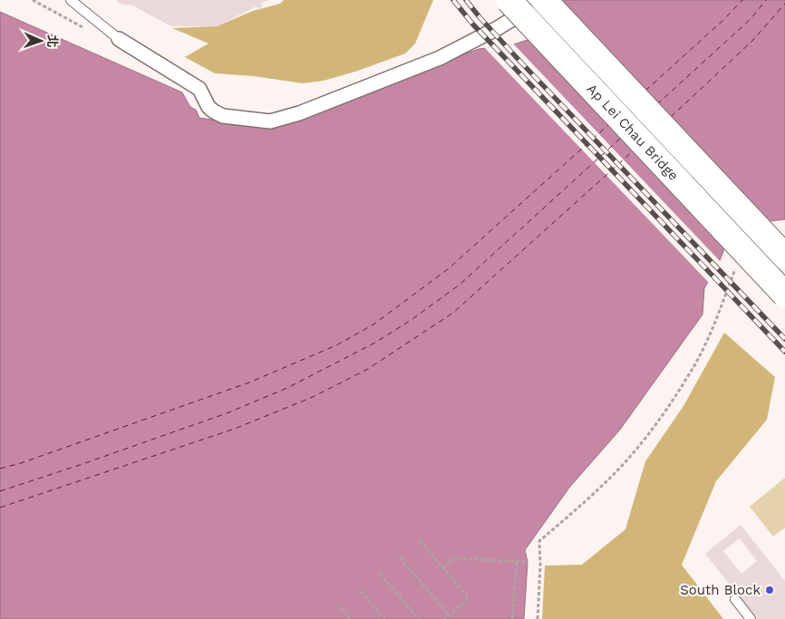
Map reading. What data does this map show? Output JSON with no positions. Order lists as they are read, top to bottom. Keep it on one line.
{"streets":{"main road":["Ap Lei Chau Bridge"]},"places":["South Block"],"north":"right"}
